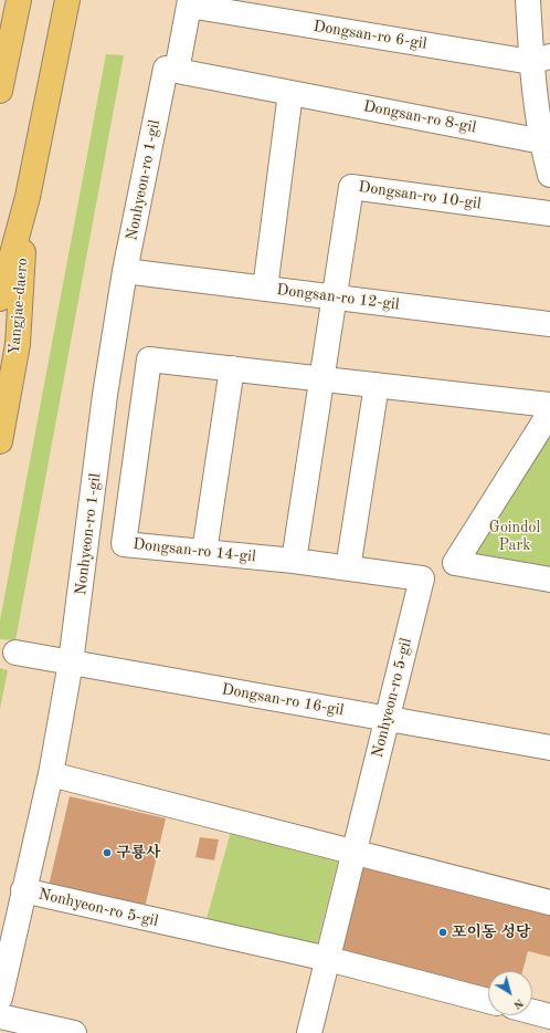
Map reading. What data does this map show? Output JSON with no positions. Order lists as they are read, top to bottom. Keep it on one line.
{"streets":{"main road":["Yangjae-daero"],"street":["Dongsan-ro 6-gil","Dongsan-ro 8-gil","Nonhyeon-ro 1-gil","Dongsan-ro 10-gil","Dongsan-ro 12-gil","Dongsan-ro 14-gil","Nonhyeon-ro 5-gil","Dongsan-ro 16-gil"]},"crossings":[["Dongsan-ro 6-gil","Nonhyeon-ro 1-gil"],["Dongsan-ro 8-gil","Nonhyeon-ro 1-gil"],["Nonhyeon-ro 1-gil","Dongsan-ro 12-gil"],["Nonhyeon-ro 1-gil","Nonhyeon-ro 5-gil"],["Nonhyeon-ro 1-gil","Dongsan-ro 16-gil"],["Dongsan-ro 10-gil","Dongsan-ro 12-gil"],["Dongsan-ro 10-gil","Dongsan-ro 14-gil"],["Dongsan-ro 14-gil","Nonhyeon-ro 5-gil"],["Nonhyeon-ro 5-gil","Dongsan-ro 16-gil"]],"parks":["Goindol Park"],"places":["구룡사","포이동 성당"],"north":"bottom right"}
